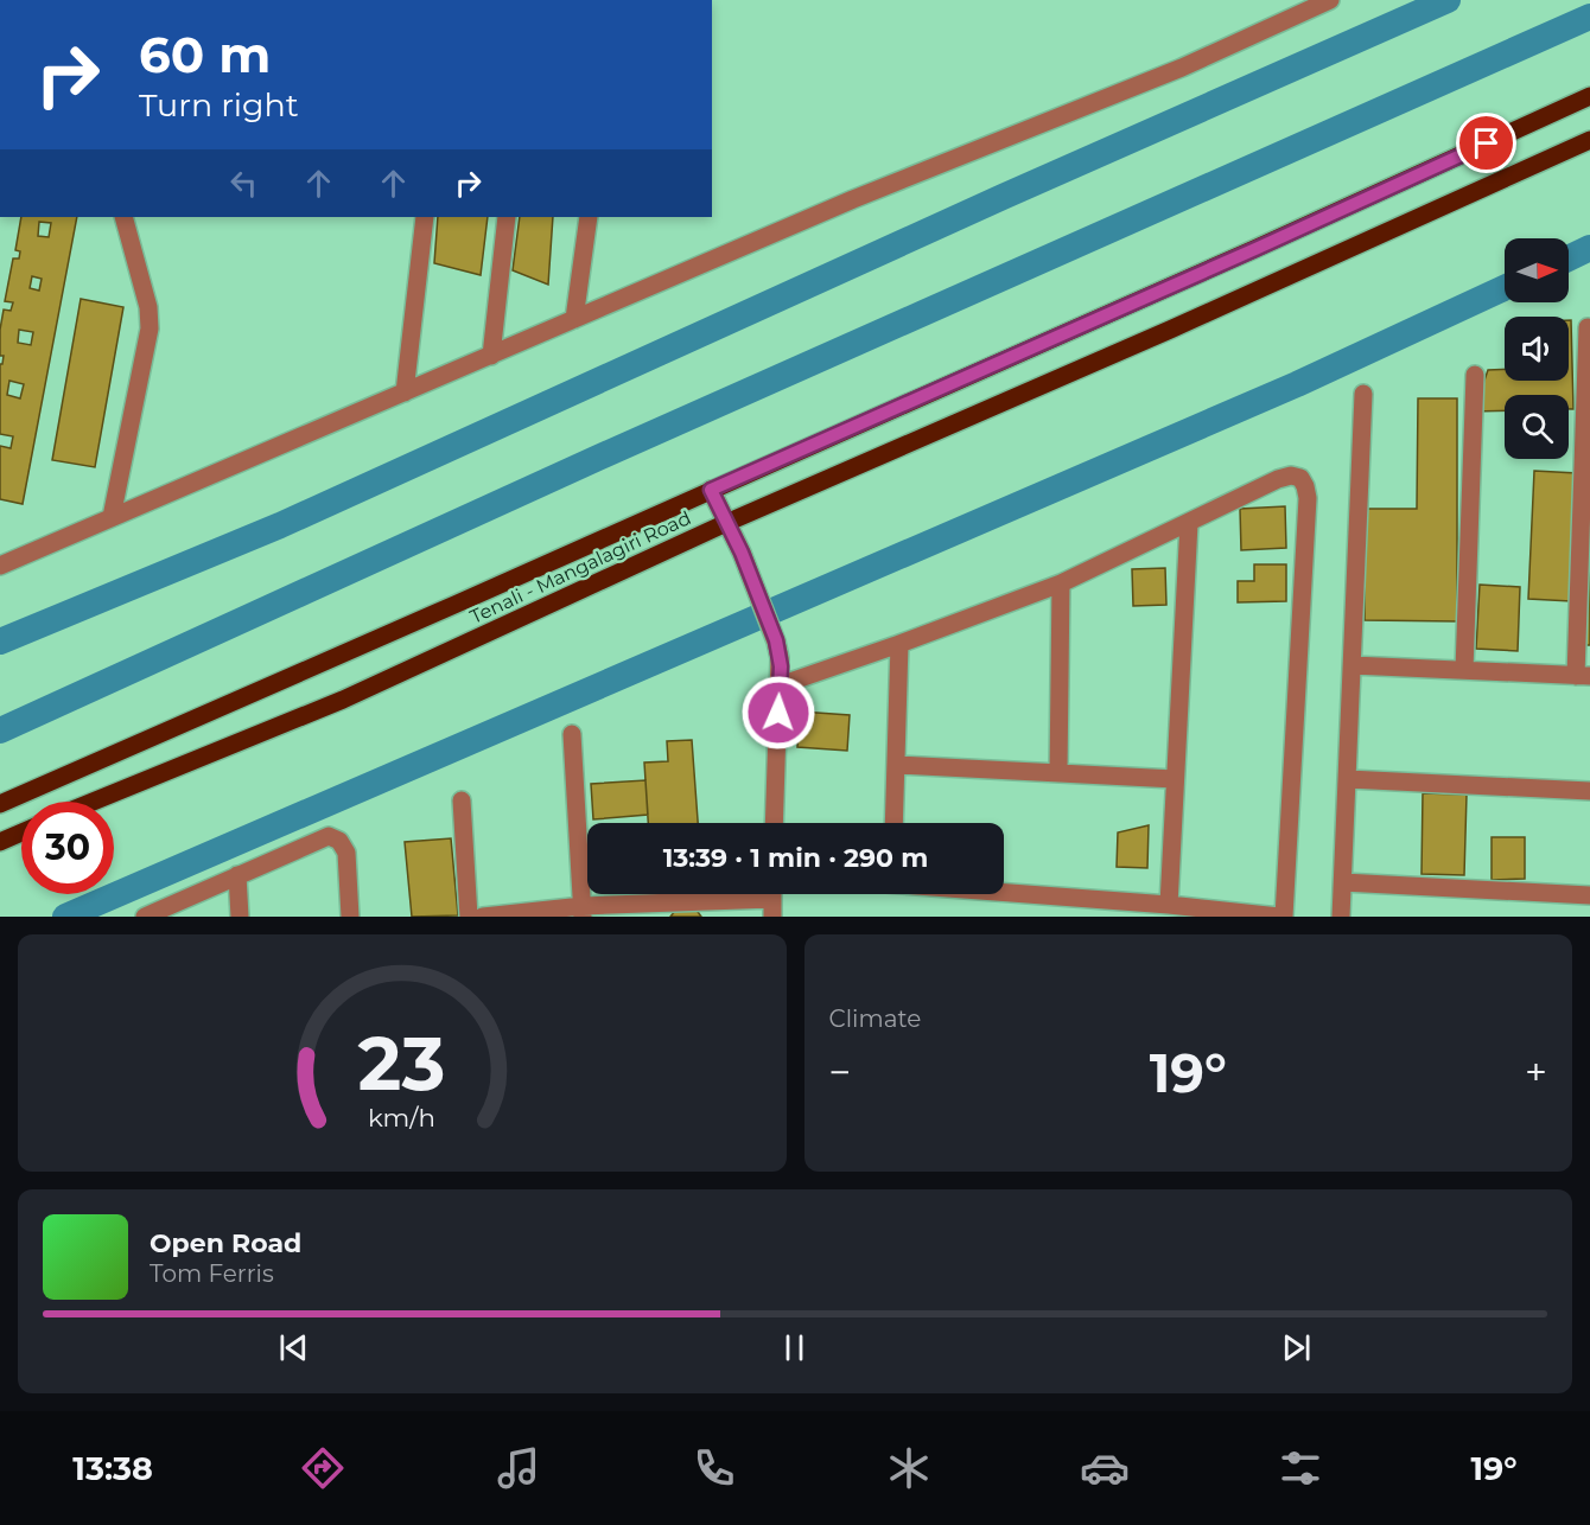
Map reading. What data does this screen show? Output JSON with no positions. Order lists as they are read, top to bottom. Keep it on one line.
{"streets":{"main road":["Tenali - Mangalagiri Road"]},"north":"right","page":{"turn":["60 m","Turn right"],"limit":"30","trip":"13:39 · 1 min · 290 m","tile":"Climate","heat":["−","19°","+"],"song":["Open Road","Tom Ferris"],"tabs":["13:38","19°"],"gauge":["23","km/h"]}}
